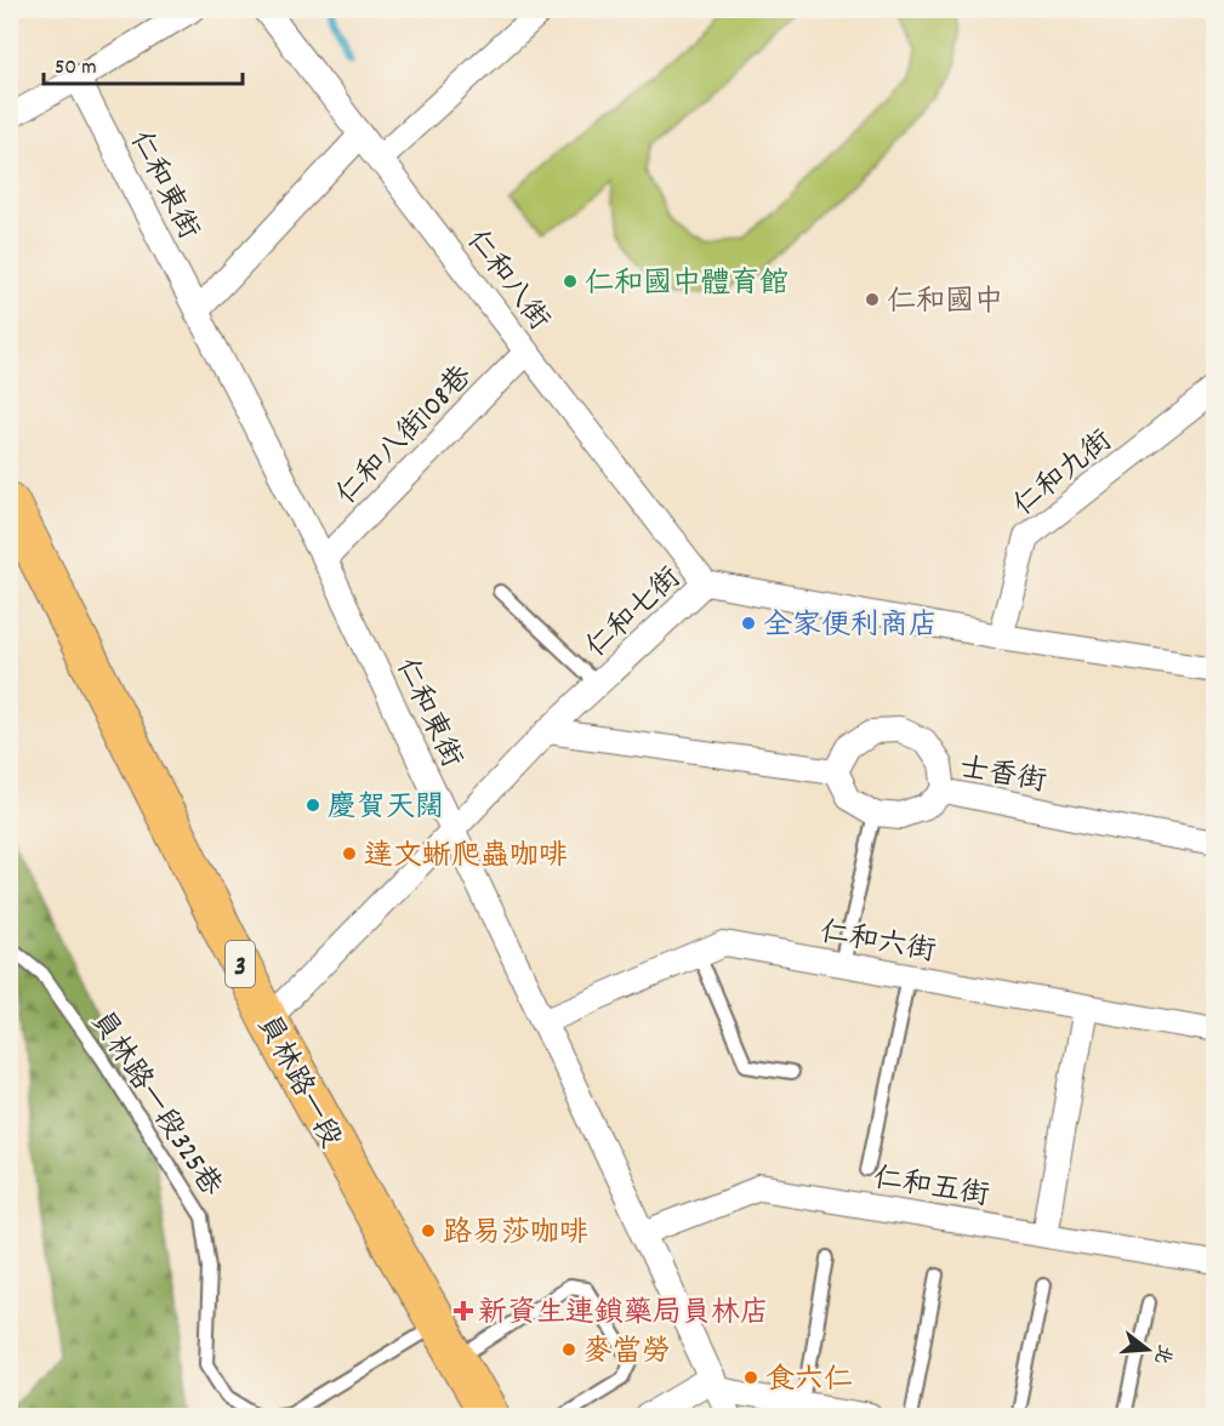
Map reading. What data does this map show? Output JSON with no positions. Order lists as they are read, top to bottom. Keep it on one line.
{"streets":{"main road":["3","員林路一段"],"street":["仁和東街","仁和八街","仁和八街108巷","仁和九街","仁和七街","士香街","仁和六街","仁和五街"],"lane":["員林路一段325巷"]},"crossings":[["仁和東街","仁和八街108巷"],["仁和東街","仁和七街"],["仁和東街","仁和六街"],["仁和東街","仁和五街"],["仁和八街","仁和八街108巷"],["仁和八街","仁和七街"],["仁和九街","仁和七街"],["仁和七街","員林路一段"]],"places":{"other":["仁和國中體育館","仁和國中","全家便利商店","慶賀天闊","達文蜥爬蟲咖啡","路易莎咖啡","麥當勞","食六仁"],"health":["新資生連鎖藥局員林店"]},"scale_bar":"50 m","north":"right"}
